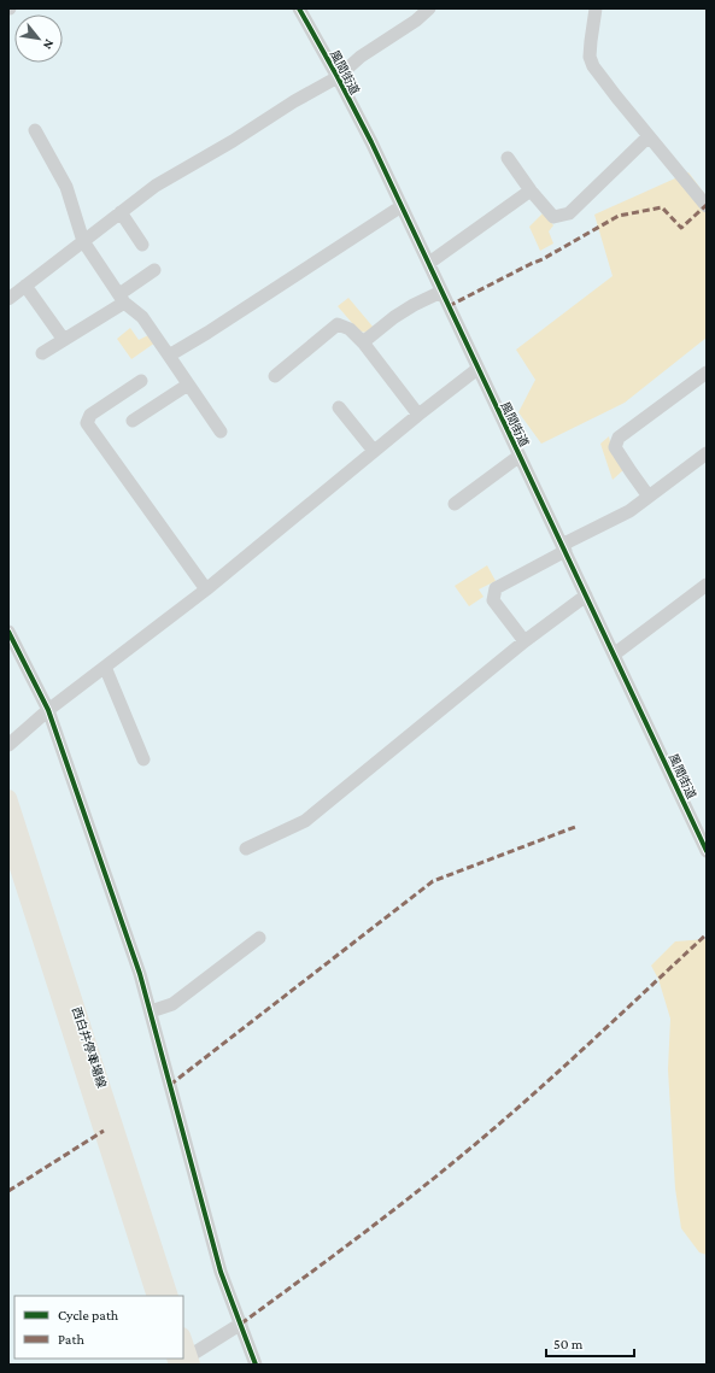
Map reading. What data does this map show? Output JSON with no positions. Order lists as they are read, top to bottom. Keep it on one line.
{"streets":{"main road":["西白井停車場線"],"street":["風間街道"]},"legend":["Cycle path","Path"],"scale_bar":"50 m","north":"bottom right"}
